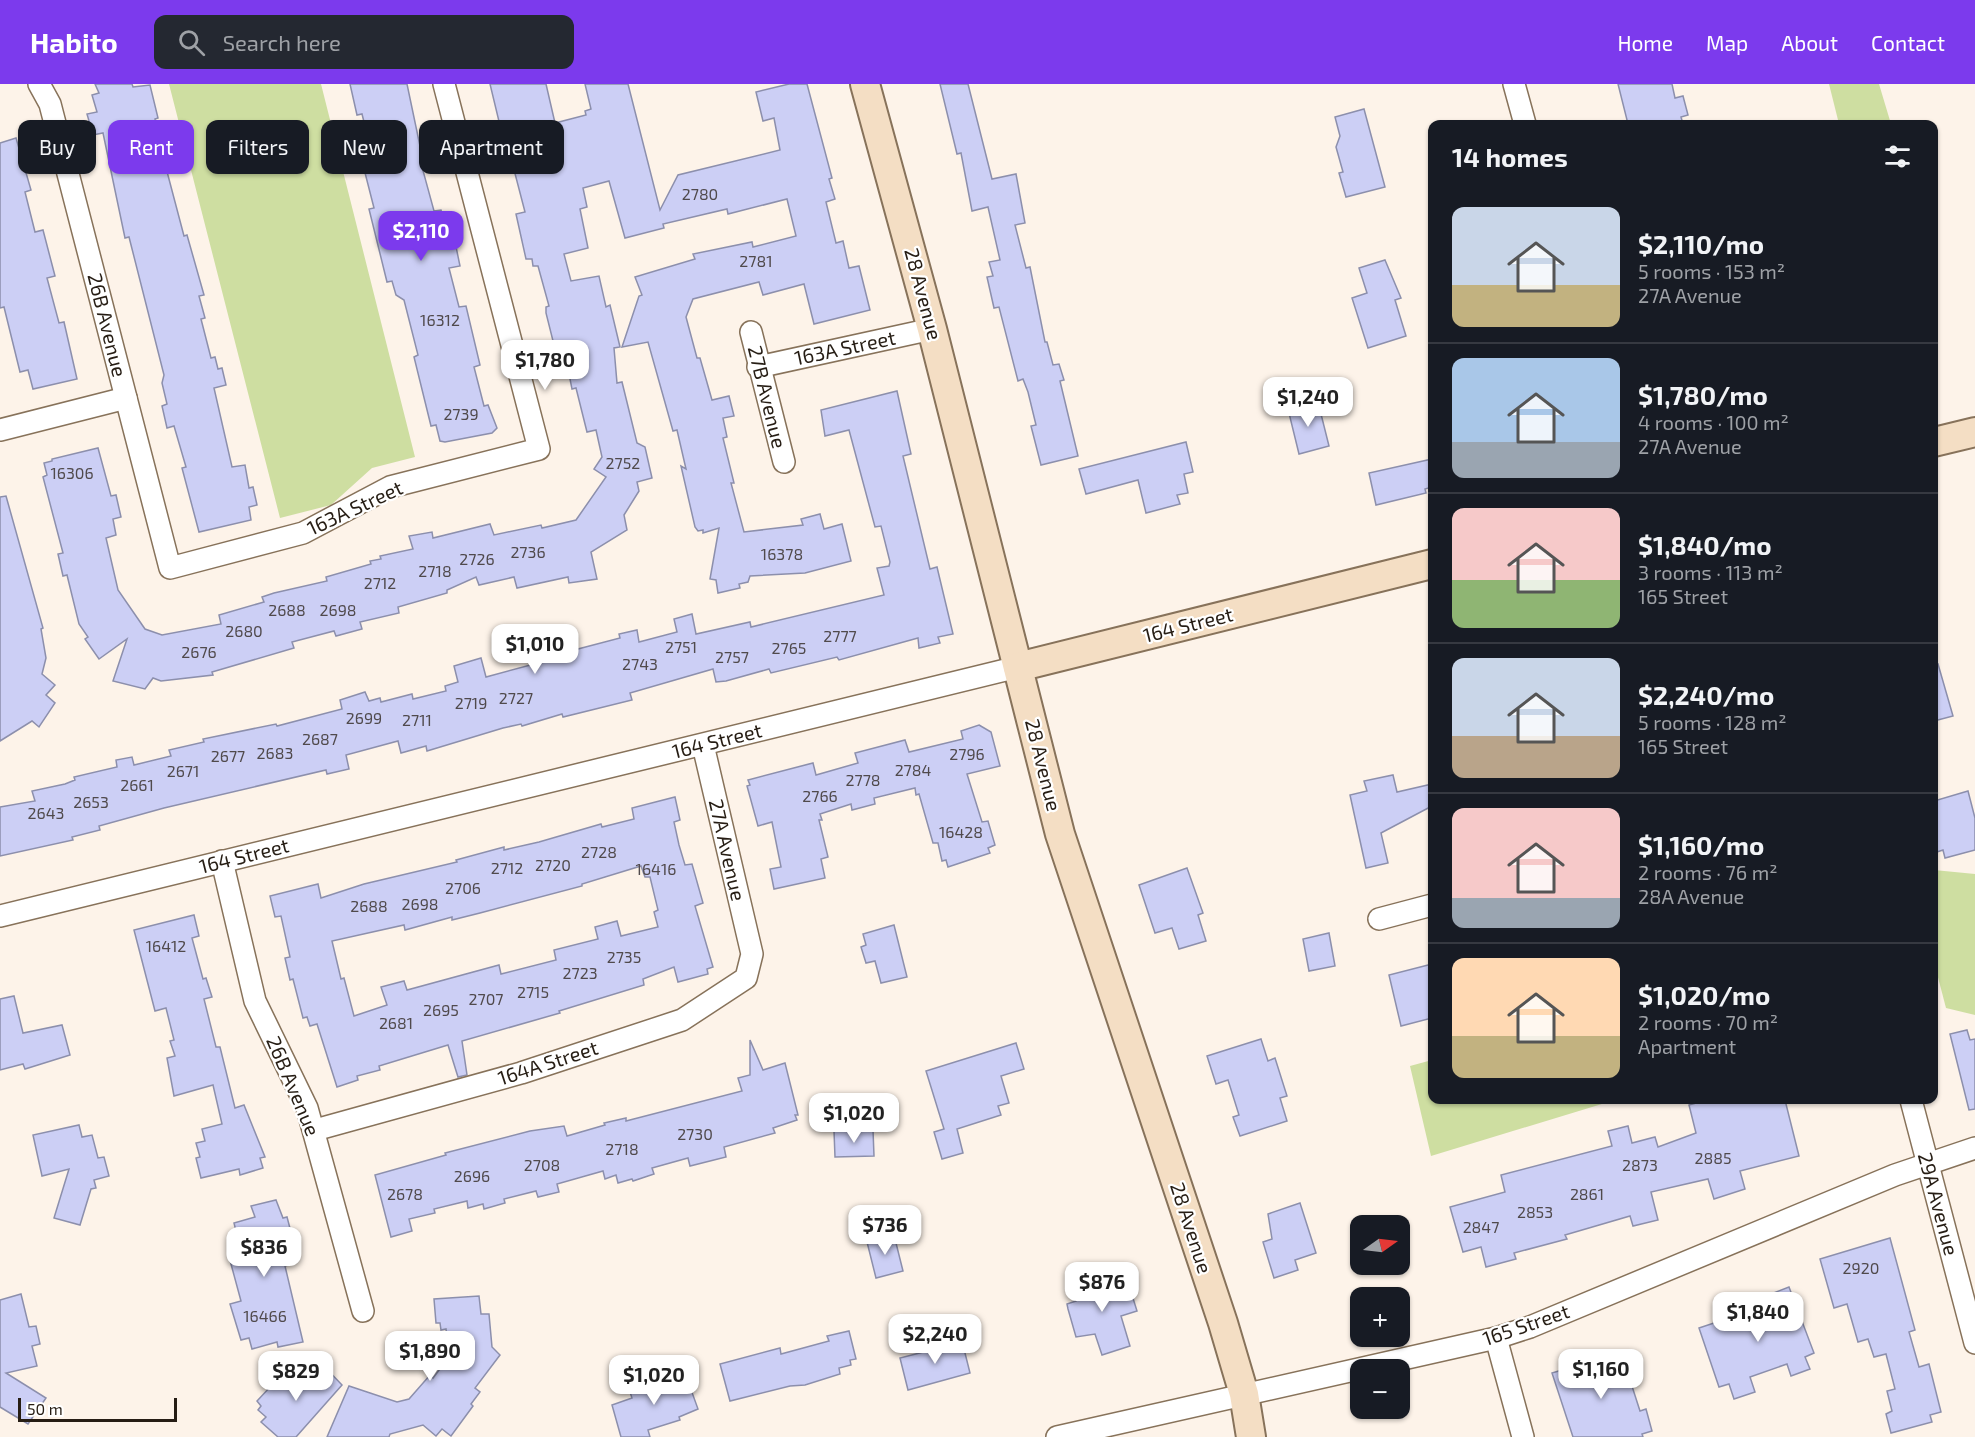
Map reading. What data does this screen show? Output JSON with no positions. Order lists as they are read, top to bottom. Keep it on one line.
{"streets":{"street":["28 Avenue","26B Avenue","163A Street","27B Avenue","164 Street","27A Avenue","164A Street","29A Avenue","165 Street"]},"crossings":[["28 Avenue","163A Street"],["28 Avenue","164 Street"],["28 Avenue","165 Street"],["26B Avenue","163A Street"],["26B Avenue","164 Street"],["26B Avenue","164A Street"],["163A Street","27B Avenue"],["164 Street","27A Avenue"],["27A Avenue","164A Street"],["29A Avenue","165 Street"]],"house_numbers":["2780","2781","16312","2739","2752","16306","2736","16378","2726","2718","2712","2688","2698","2680","2777","2751","2765","2676","2757","2743","2727","2719","2699","2711","2687","2683","2796","2677","2784","2671","2778","2661","2766","2653","2643","16428","2728","2720","2712","16416","2706","2698","2688","16412","2735","2723","2715","2707","2695","2681","2730","2718","2885","2708","2873","2696","2678","2861","2853","2847","2920","16466"],"scale_bar":"50 m","north":"right","page":{"header":"Habito","search":"Search here","nav":["Home","Map","About","Contact"],"chip":["Buy","Rent","Filters","New","Apartment"],"heading":"14 homes","list":[{"name":"$2,110/mo","note":"5 rooms · 153 m² · 27A Avenue"},{"name":"$1,780/mo","note":"4 rooms · 100 m² · 27A Avenue"},{"name":"$1,840/mo","note":"3 rooms · 113 m² · 165 Street"},{"name":"$2,240/mo","note":"5 rooms · 128 m² · 165 Street"},{"name":"$1,160/mo","note":"2 rooms · 76 m² · 28A Avenue"},{"name":"$1,020/mo","note":"2 rooms · 70 m² · Apartment"}],"price":["$2,110","$1,780","$1,240","$1,010","$1,020","$736","$836","$876","$1,840","$2,240","$1,890","$1,160","$829","$1,020"],"map_buttons":["+","−"],"scale":"50 m"}}
